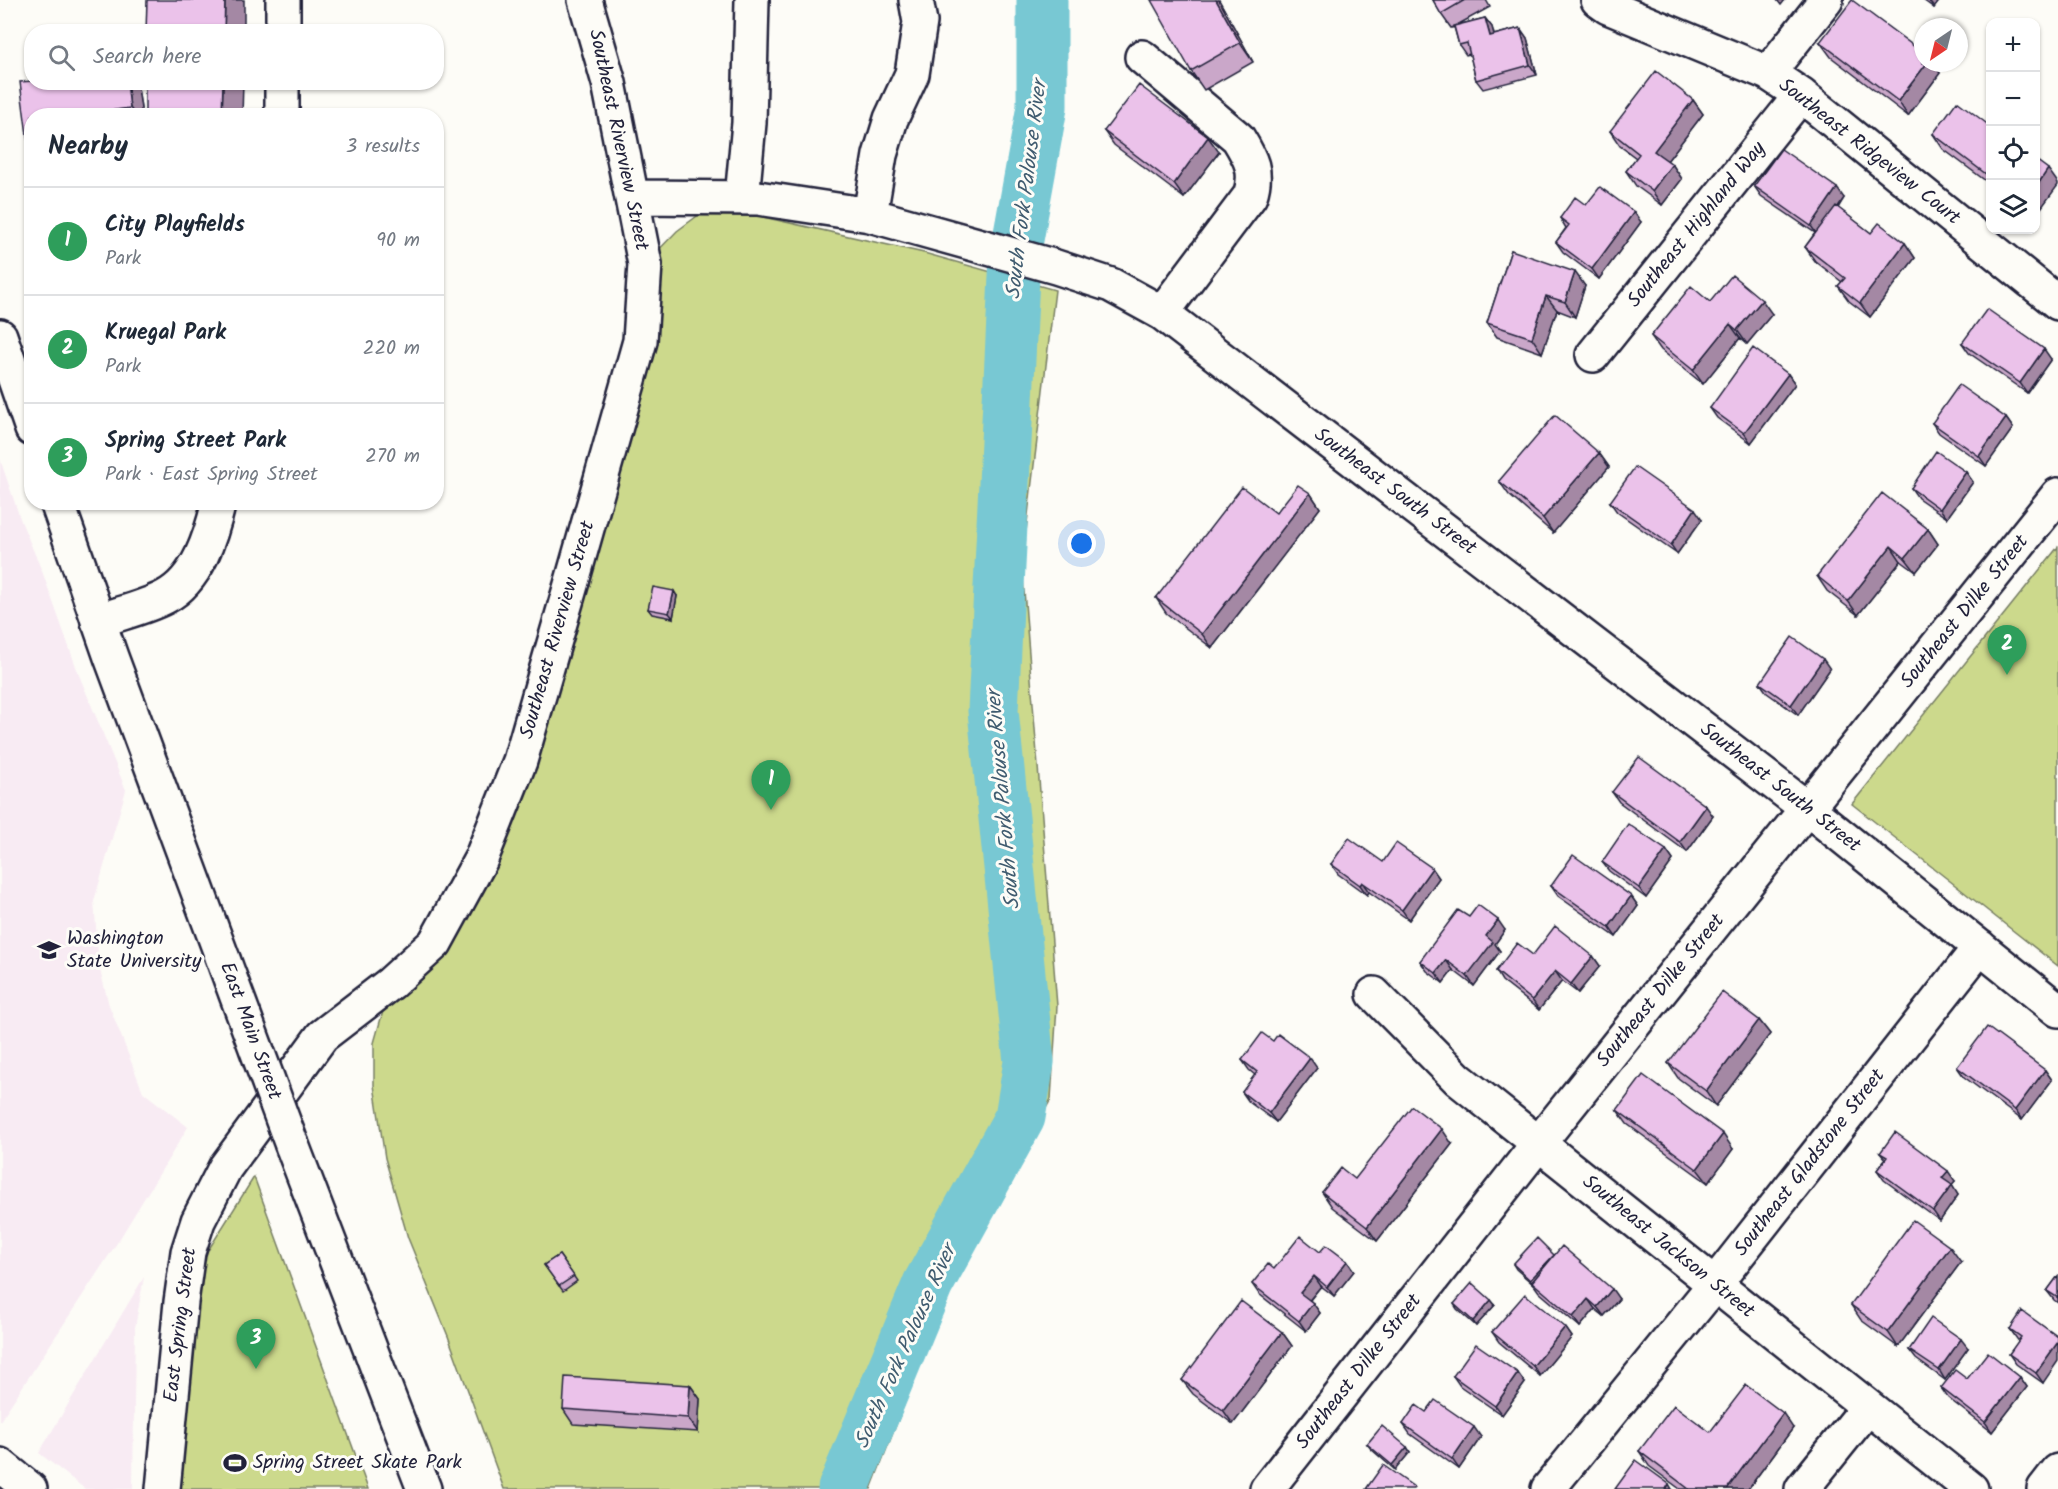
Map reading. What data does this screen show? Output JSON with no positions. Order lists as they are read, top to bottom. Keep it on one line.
{"streets":{"street":["Southeast Riverview Street","Southeast Ridgeview Court","Southeast Highland Way","Southeast South Street","Southeast Dilke Street","East Main Street","Southeast Gladstone Street","Southeast Jackson Street","East Spring Street"]},"crossings":[["Southeast Riverview Street","Southeast South Street"],["Southeast Riverview Street","East Spring Street"],["Southeast Ridgeview Court","Southeast Highland Way"],["Southeast South Street","Southeast Dilke Street"],["Southeast South Street","Southeast Gladstone Street"],["Southeast Dilke Street","Southeast Jackson Street"],["Southeast Gladstone Street","Southeast Jackson Street"]],"water":["South Fork Palouse River"],"places":{"school or university":["Washington State University"],"sports":["Spring Street Skate Park"]},"north":"bottom left","page":{"map_buttons":["+","−"],"search":"Search here","heading":["Nearby","3 results"],"list":[{"mark":"1","name":"City Playfields","note":"Park","value":"90 m"},{"mark":"2","name":"Kruegal Park","note":"Park","value":"220 m"},{"mark":"3","name":"Spring Street Park","note":"Park · East Spring Street","value":"270 m"}],"pins":["2","1","3"]}}
